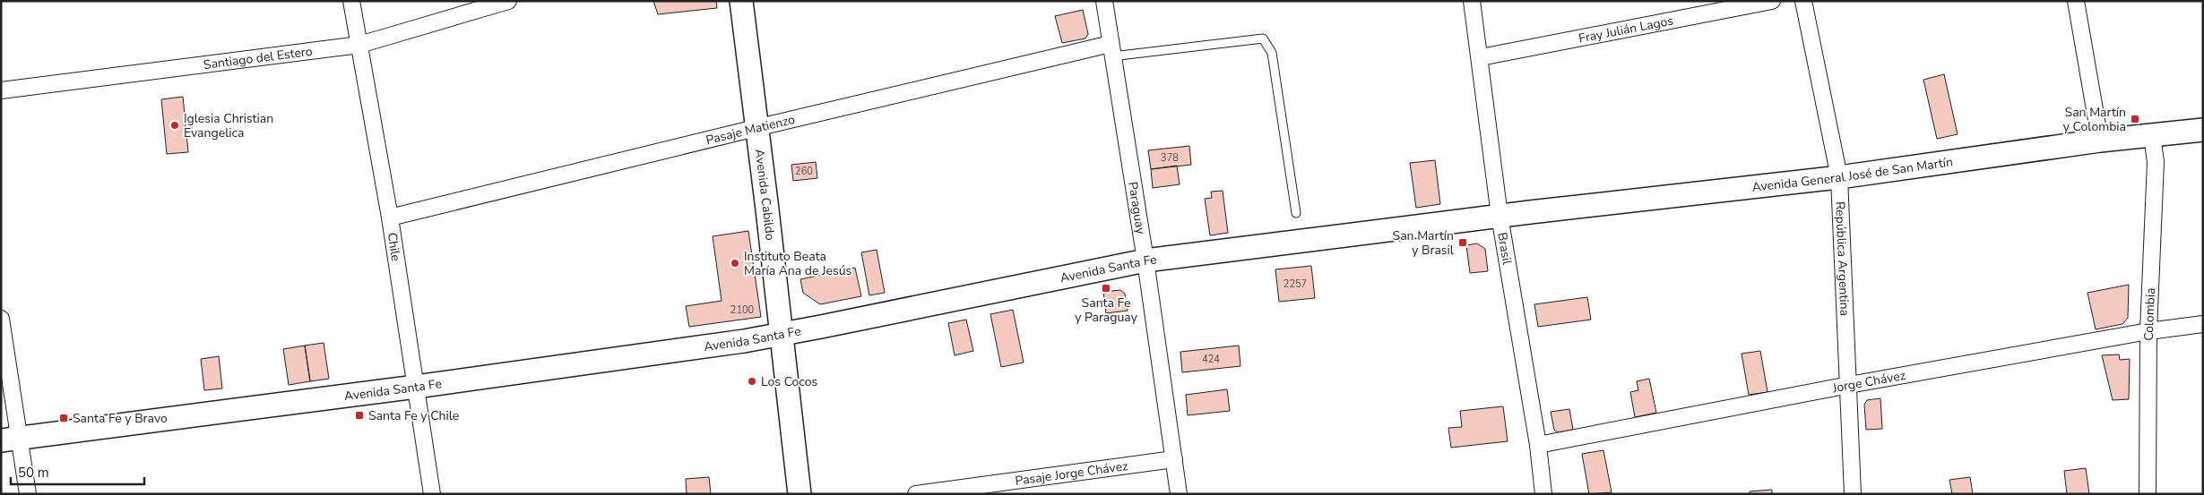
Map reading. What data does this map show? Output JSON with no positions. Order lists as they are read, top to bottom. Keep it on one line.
{"streets":{"street":["Fray Julián Lagos","Santiago del Estero","Pasaje Matienzo","Avenida General José de San Martín","Avenida Cabildo","Paraguay","Chile","Brasil","República Argentina","Avenida Santa Fe","Colombia","Jorge Chávez","Pasaje Jorge Chávez"]},"crossings":[["Fray Julián Lagos","Brasil"],["Santiago del Estero","Chile"],["Pasaje Matienzo","Avenida Cabildo"],["Pasaje Matienzo","Paraguay"],["Pasaje Matienzo","Chile"],["Avenida General José de San Martín","Brasil"],["Avenida General José de San Martín","República Argentina"],["Avenida General José de San Martín","Avenida Santa Fe"],["Avenida General José de San Martín","Colombia"],["Avenida Cabildo","Avenida Santa Fe"],["Paraguay","Avenida Santa Fe"],["Paraguay","Pasaje Jorge Chávez"],["Chile","Avenida Santa Fe"],["Brasil","Avenida Santa Fe"],["Brasil","Jorge Chávez"],["República Argentina","Jorge Chávez"],["Colombia","Jorge Chávez"]],"places":{"transit":["San Martín y Colombia","San Martín y Brasil","Santa Fe y Paraguay","Santa Fe y Chile","Santa Fe y Bravo"],"other":["Iglesia Christian Evangelica","Instituto Beata María Ana de Jesús","Los Cocos"]},"house_numbers":["378","260","2257","2100","424"],"scale_bar":"50 m"}
